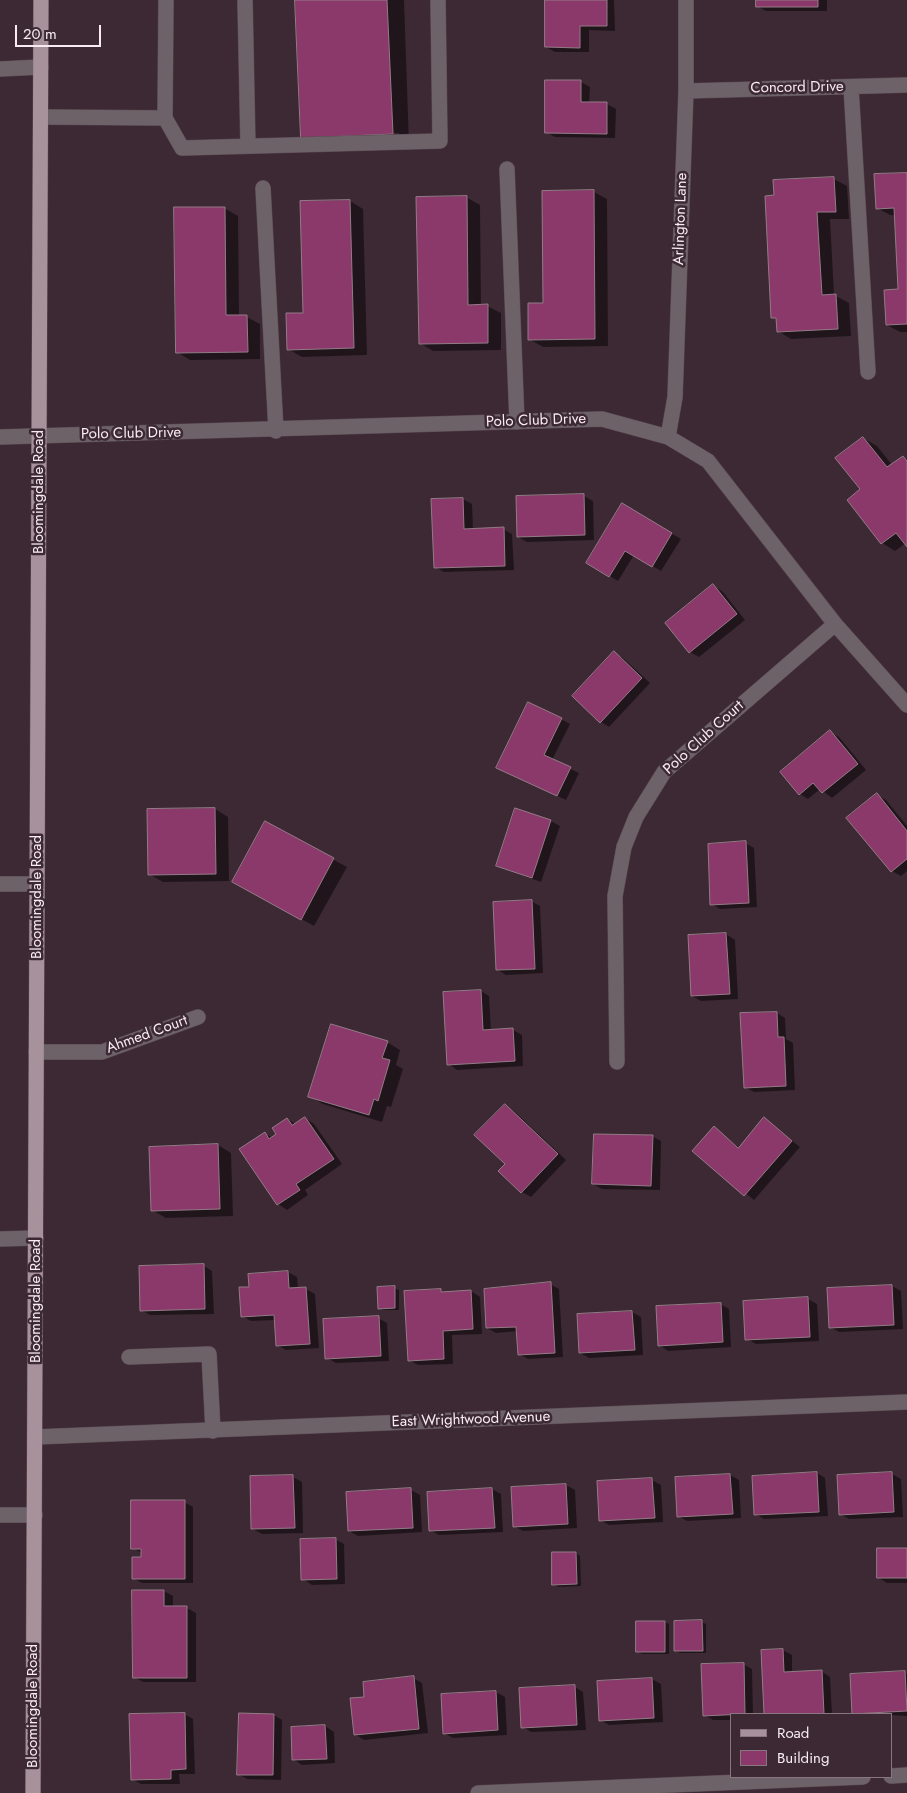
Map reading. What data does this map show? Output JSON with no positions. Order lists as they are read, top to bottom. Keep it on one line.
{"streets":{"main road":["Bloomingdale Road"],"street":["Concord Drive","Arlington Lane","Polo Club Drive","Polo Club Court","Ahmed Court","East Wrightwood Avenue"]},"crossings":[["Concord Drive","Arlington Lane"],["Arlington Lane","Polo Club Drive"],["Polo Club Drive","Bloomingdale Road"],["Polo Club Drive","Polo Club Court"],["Bloomingdale Road","Ahmed Court"],["Bloomingdale Road","East Wrightwood Avenue"]],"legend":["Road","Building"],"scale_bar":"20 m"}
